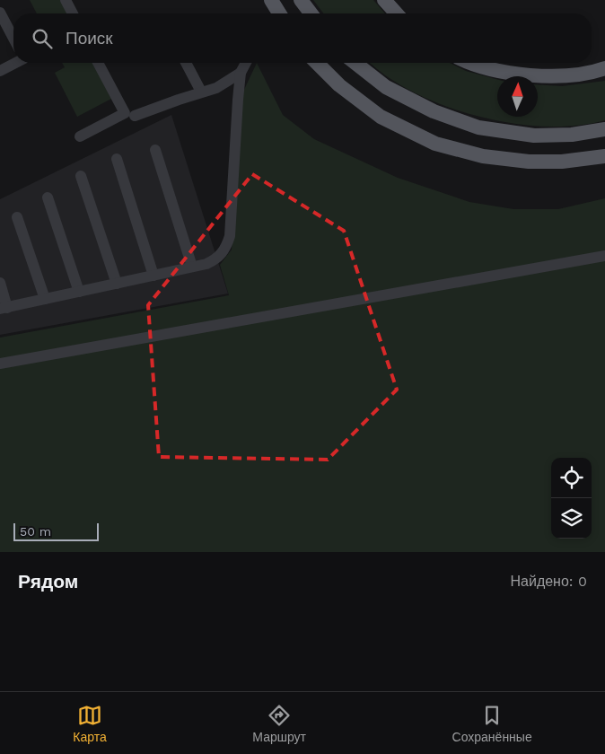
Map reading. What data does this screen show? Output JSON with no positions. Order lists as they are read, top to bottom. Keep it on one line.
{"scale_bar":"50 m","north":"top","page":{"search":"Поиск","scale":"50 m","heading":["Рядом","Найдено: 0"],"nav":["Карта","Маршрут","Сохранённые"]}}
